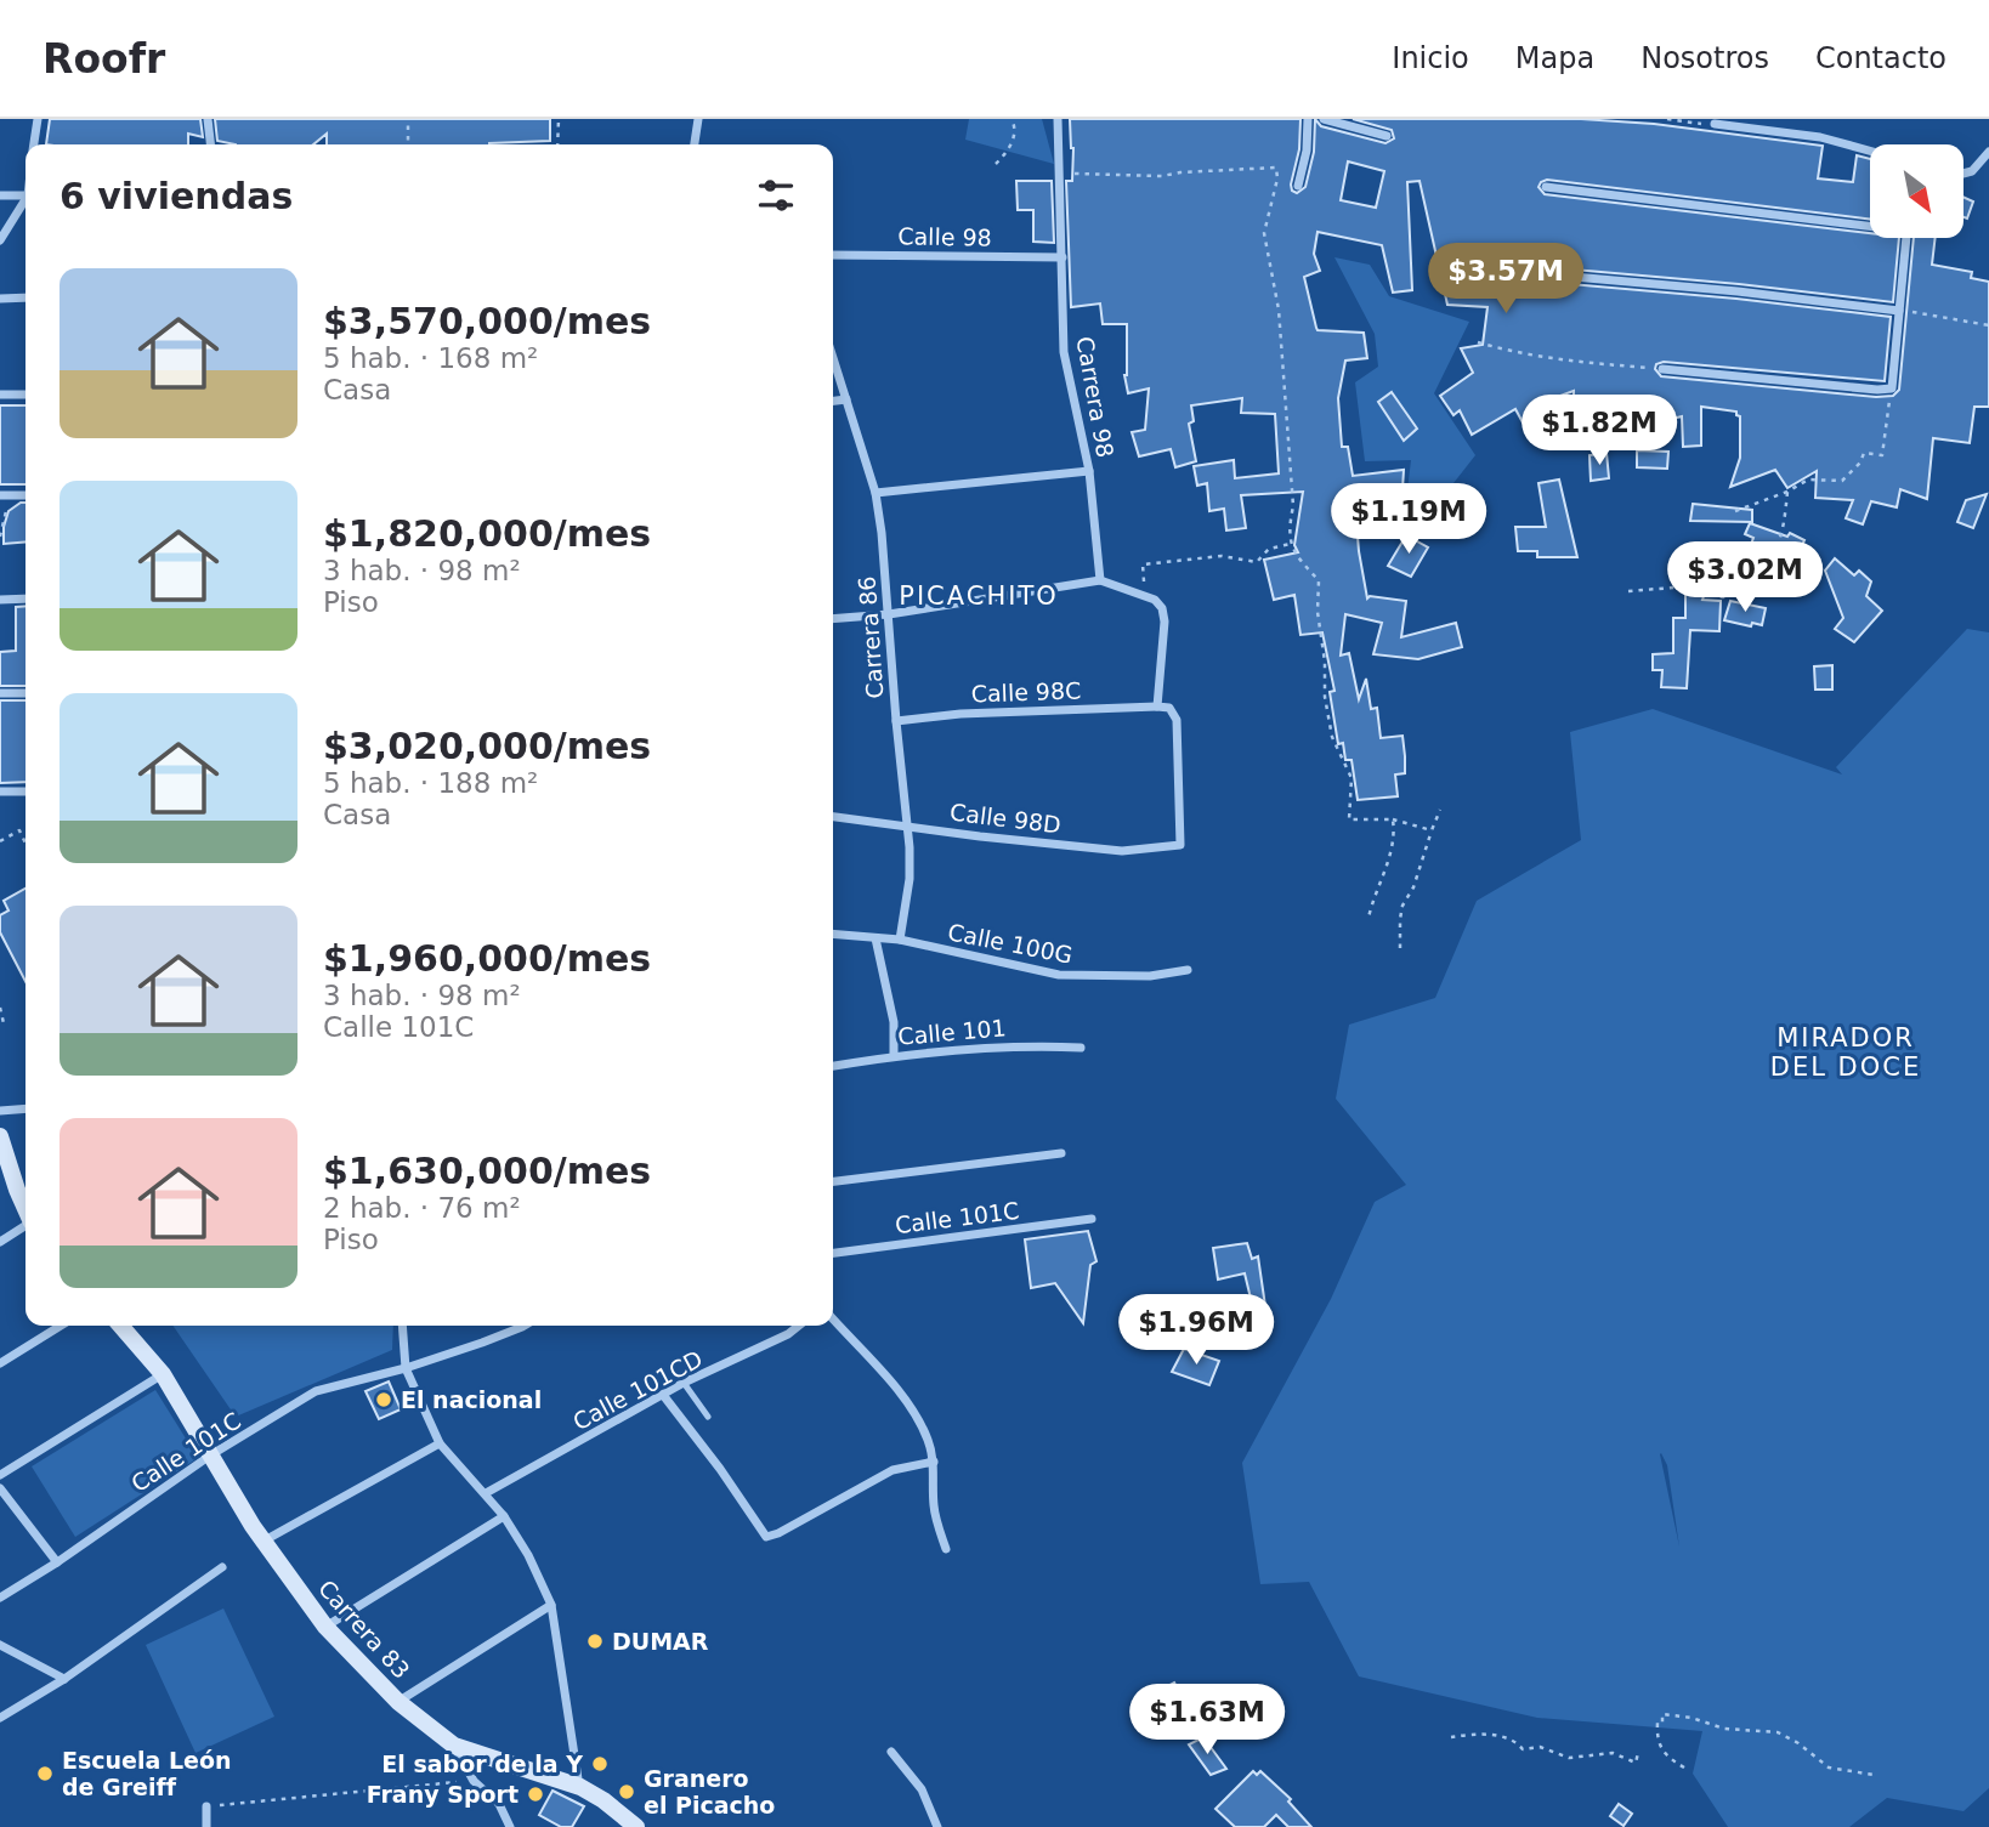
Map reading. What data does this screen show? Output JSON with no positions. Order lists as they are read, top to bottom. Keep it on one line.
{"streets":{"street":["Calle 98","Carrera 98","Carrera 86","Calle 98C","Calle 98D","Calle 100G","Calle 101","Calle 101C","Calle 101CD","Carrera 83"]},"crossings":[["Calle 98","Carrera 98"],["Carrera 86","Calle 98C"],["Carrera 86","Calle 98D"],["Carrera 86","Calle 100G"],["Calle 98C","Calle 98D"],["Calle 101C","Carrera 83"]],"districts":["PICACHITO","MIRADOR DEL DOCE"],"places":["El nacional","DUMAR","El sabor de la Y","Escuela León de Greiff","Granero el Picacho","Frany Sport"],"north":"bottom right","page":{"header":"Roofr","nav":["Inicio","Mapa","Nosotros","Contacto"],"heading":"6 viviendas","price":["$3.57M","$1.82M","$1.19M","$3.02M","$1.96M","$1.63M"],"list":[{"name":"$3,570,000/mes","note":"5 hab. · 168 m² · Casa"},{"name":"$1,820,000/mes","note":"3 hab. · 98 m² · Piso"},{"name":"$3,020,000/mes","note":"5 hab. · 188 m² · Casa"},{"name":"$1,960,000/mes","note":"3 hab. · 98 m² · Calle 101C"},{"name":"$1,630,000/mes","note":"2 hab. · 76 m² · Piso"}]}}
